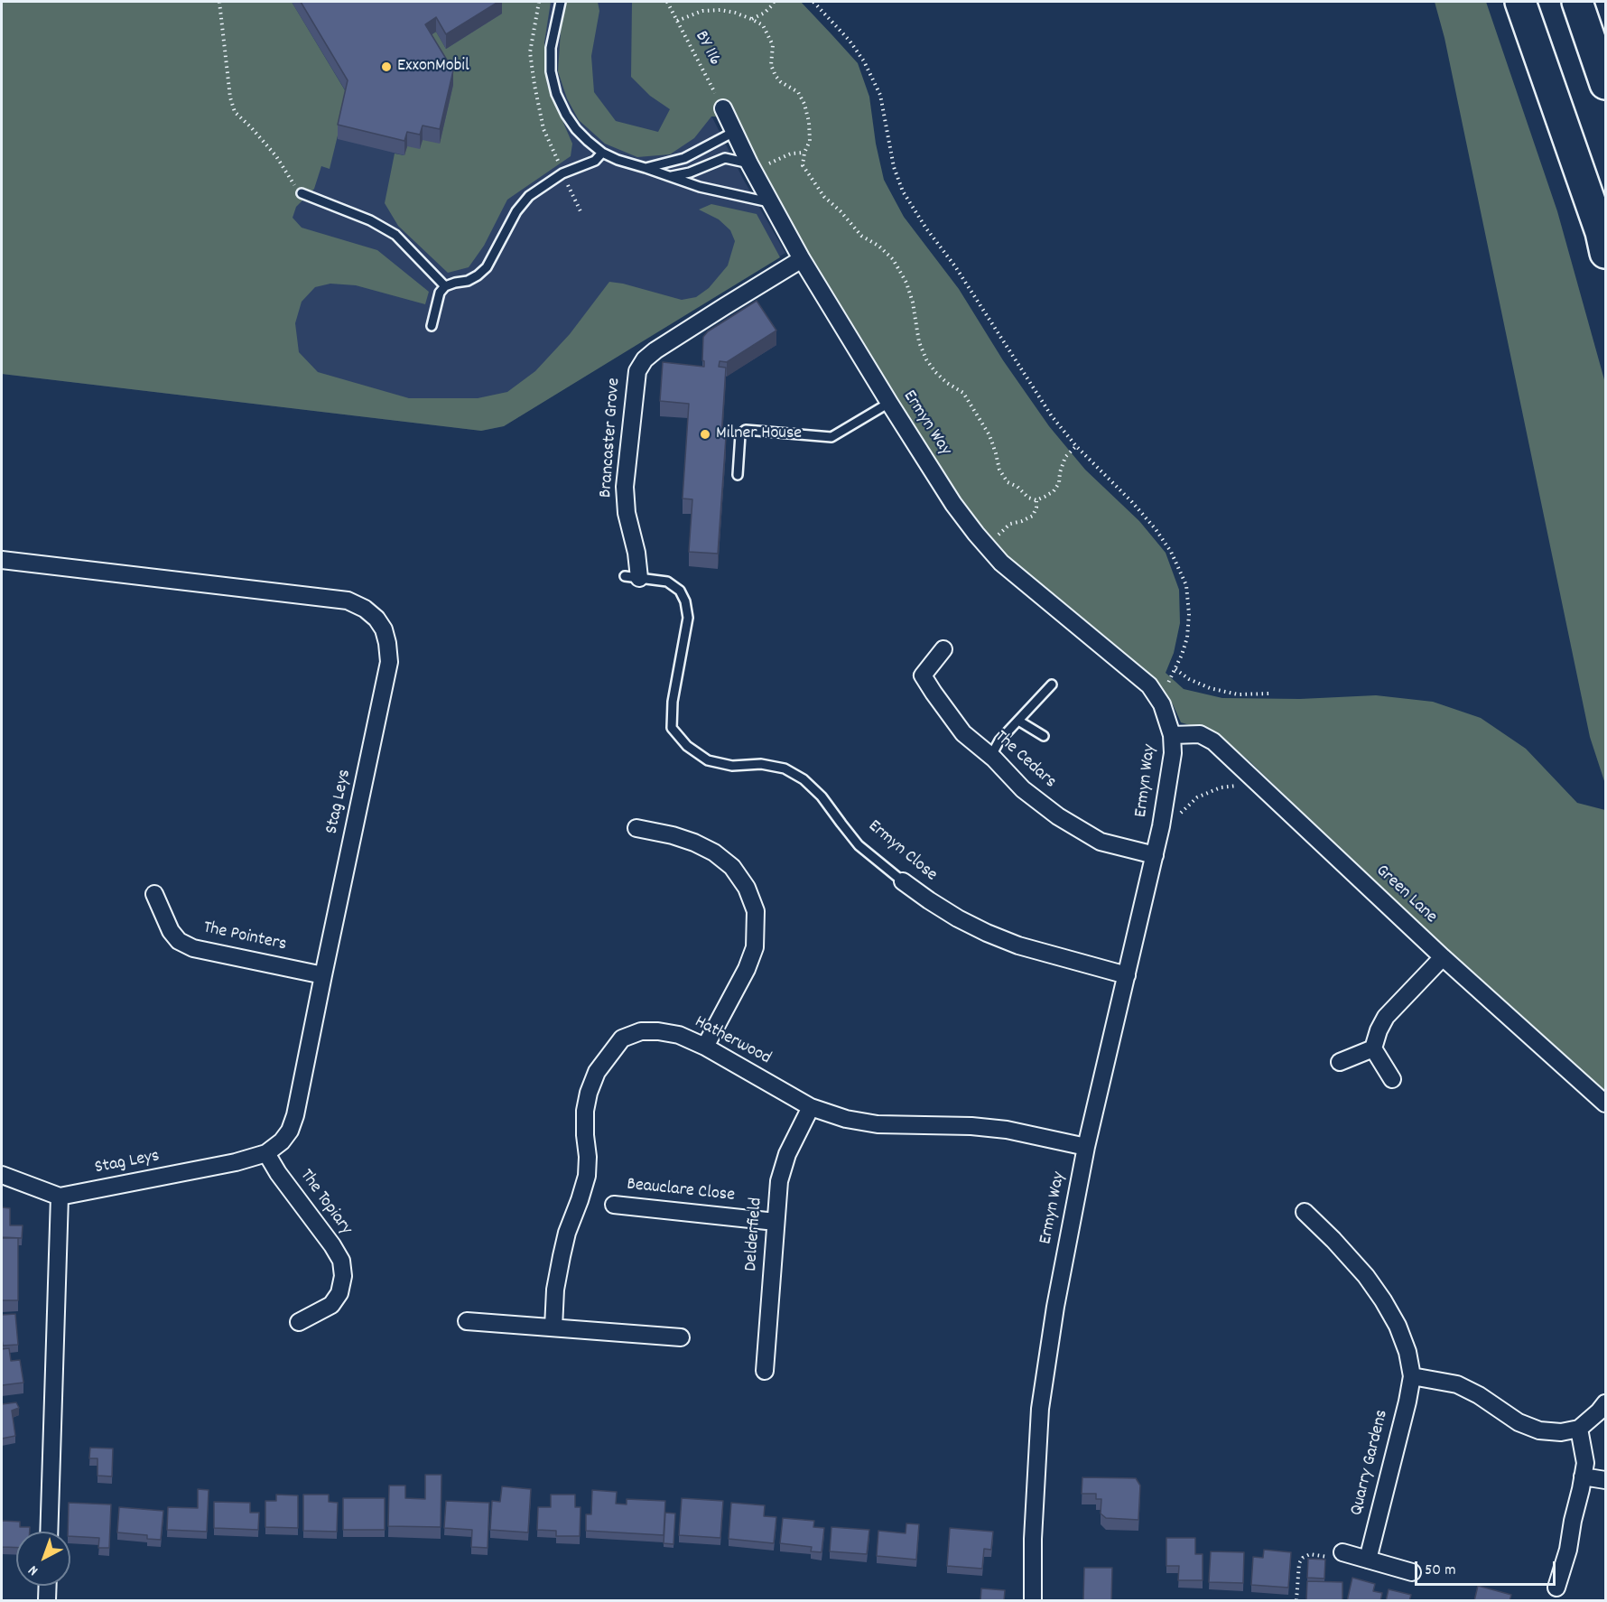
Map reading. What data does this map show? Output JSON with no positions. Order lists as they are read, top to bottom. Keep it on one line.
{"streets":{"street":["Ermyn Way","Brancaster Grove","The Cedars","Stag Leys","Ermyn Close","Green Lane","The Pointers","Hatherwood","Beauclare Close","The Topiary","Delderfield","Quarry Gardens"],"path":["BY 116"]},"crossings":[["BY 116","Ermyn Way"],["Ermyn Way","Brancaster Grove"],["Ermyn Way","The Cedars"],["Ermyn Way","Ermyn Close"],["Ermyn Way","Green Lane"],["Ermyn Way","Hatherwood"],["Brancaster Grove","Ermyn Close"],["Stag Leys","The Pointers"],["Stag Leys","The Topiary"],["Hatherwood","Delderfield"],["Beauclare Close","Delderfield"]],"places":["ExxonMobil","Milner House"],"scale_bar":"50 m","north":"bottom left"}
